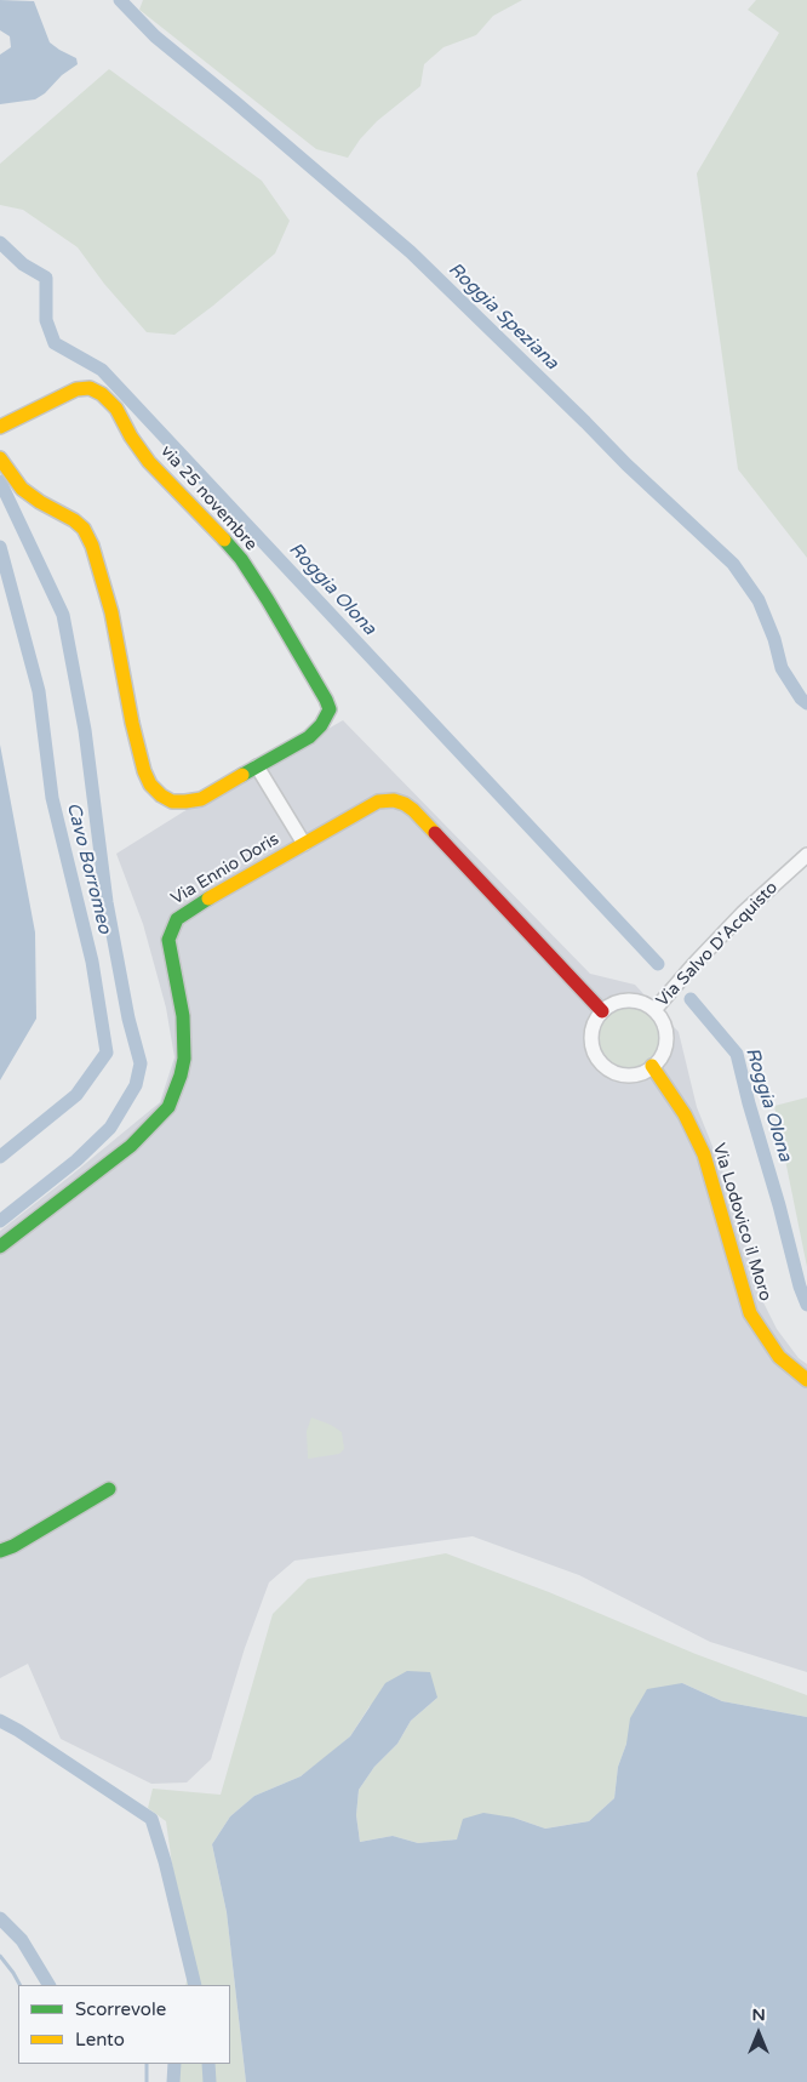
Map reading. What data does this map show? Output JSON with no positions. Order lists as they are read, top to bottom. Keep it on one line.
{"streets":{"street":["via 25 novembre","Via Ennio Doris","Via Salvo D'Acquisto","Via Lodovico il Moro"]},"crossings":[["Via Ennio Doris","Via Salvo D'Acquisto"],["Via Ennio Doris","Via Lodovico il Moro"],["Via Salvo D'Acquisto","Via Lodovico il Moro"]],"water":["Roggia Speziana","Roggia Olona","Cavo Borromeo"],"legend":["Scorrevole","Lento"],"north":"top"}
